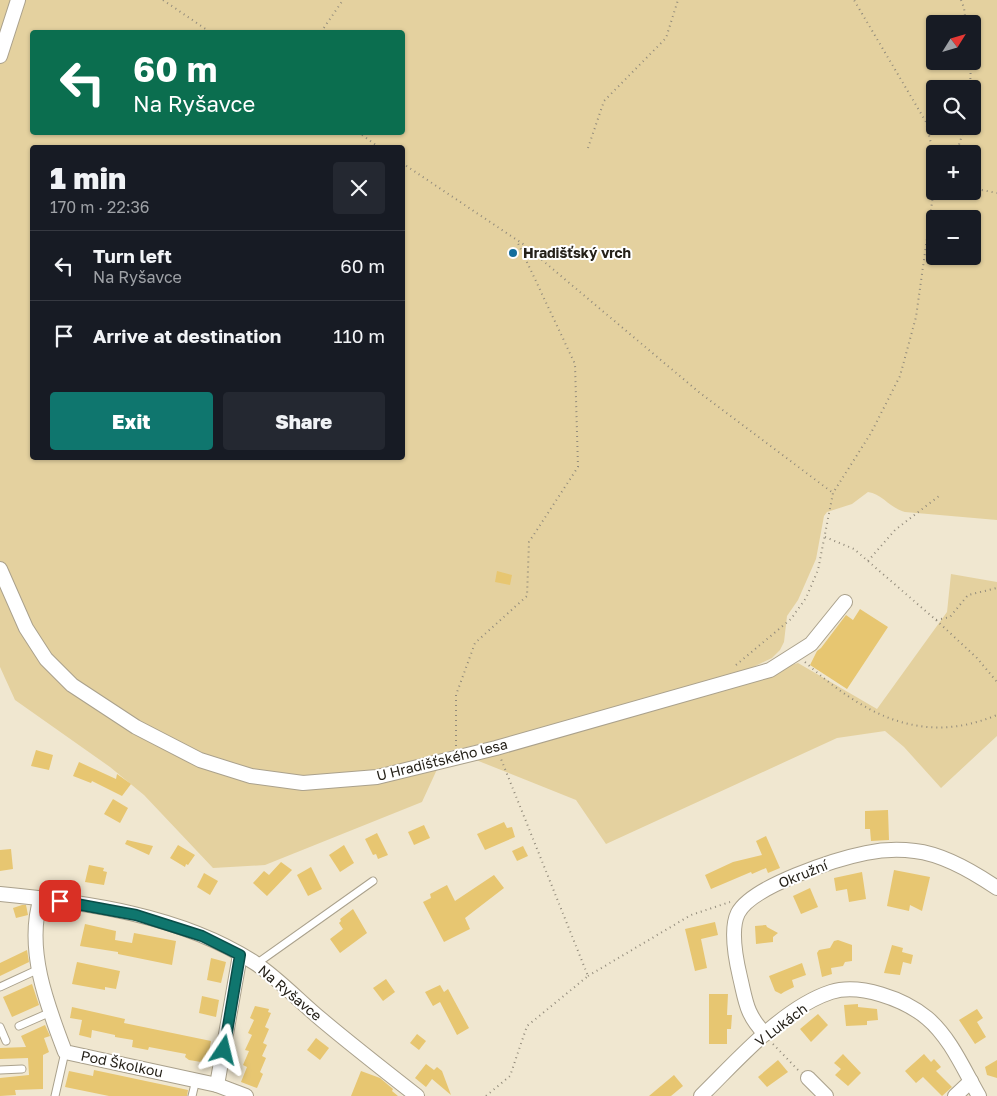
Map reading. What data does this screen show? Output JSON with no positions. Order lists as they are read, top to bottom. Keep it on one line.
{"streets":{"street":["U Hradišťského lesa","Okružní","Na Ryšavce","V Lukách","Pod Školkou"]},"crossings":[["Okružní","V Lukách"],["Na Ryšavce","Pod Školkou"]],"places":["Hradišťský vrch"],"north":"top right","page":{"map_buttons":["+","−"],"turn":["60 m","Na Ryšavce"],"heading":["1 min","170 m · 22:36"],"list":[{"name":"Turn left","note":"Na Ryšavce","value":"60 m"},{"name":"Arrive at destination","value":"110 m"}],"buttons":["Exit","Share"]}}
